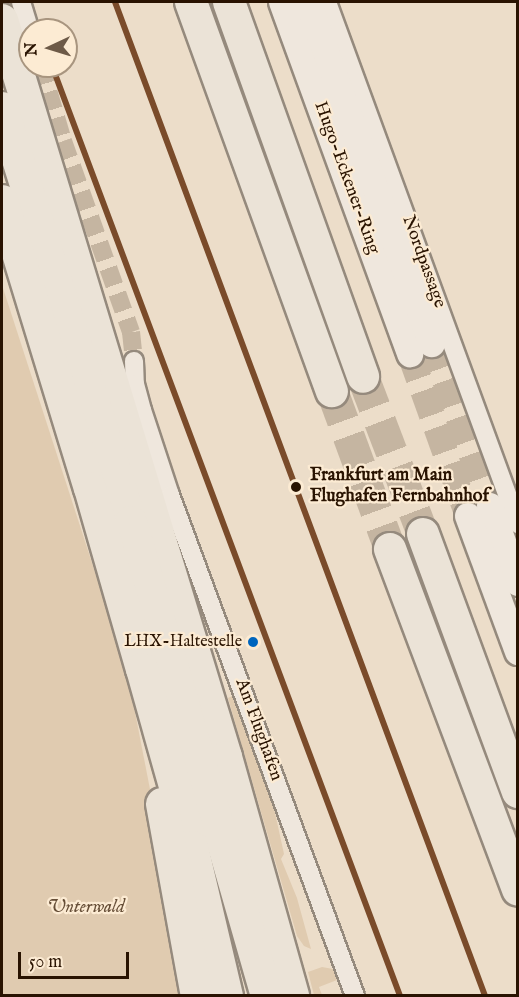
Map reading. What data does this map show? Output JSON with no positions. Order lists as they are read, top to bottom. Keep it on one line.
{"streets":{"street":["Hugo-Eckener-Ring","Nordpassage","Am Flughafen"]},"parks":["Unterwald"],"places":["Frankfurt am Main Flughafen Fernbahnhof","LHX-Haltestelle"],"scale_bar":"50 m","north":"left"}
